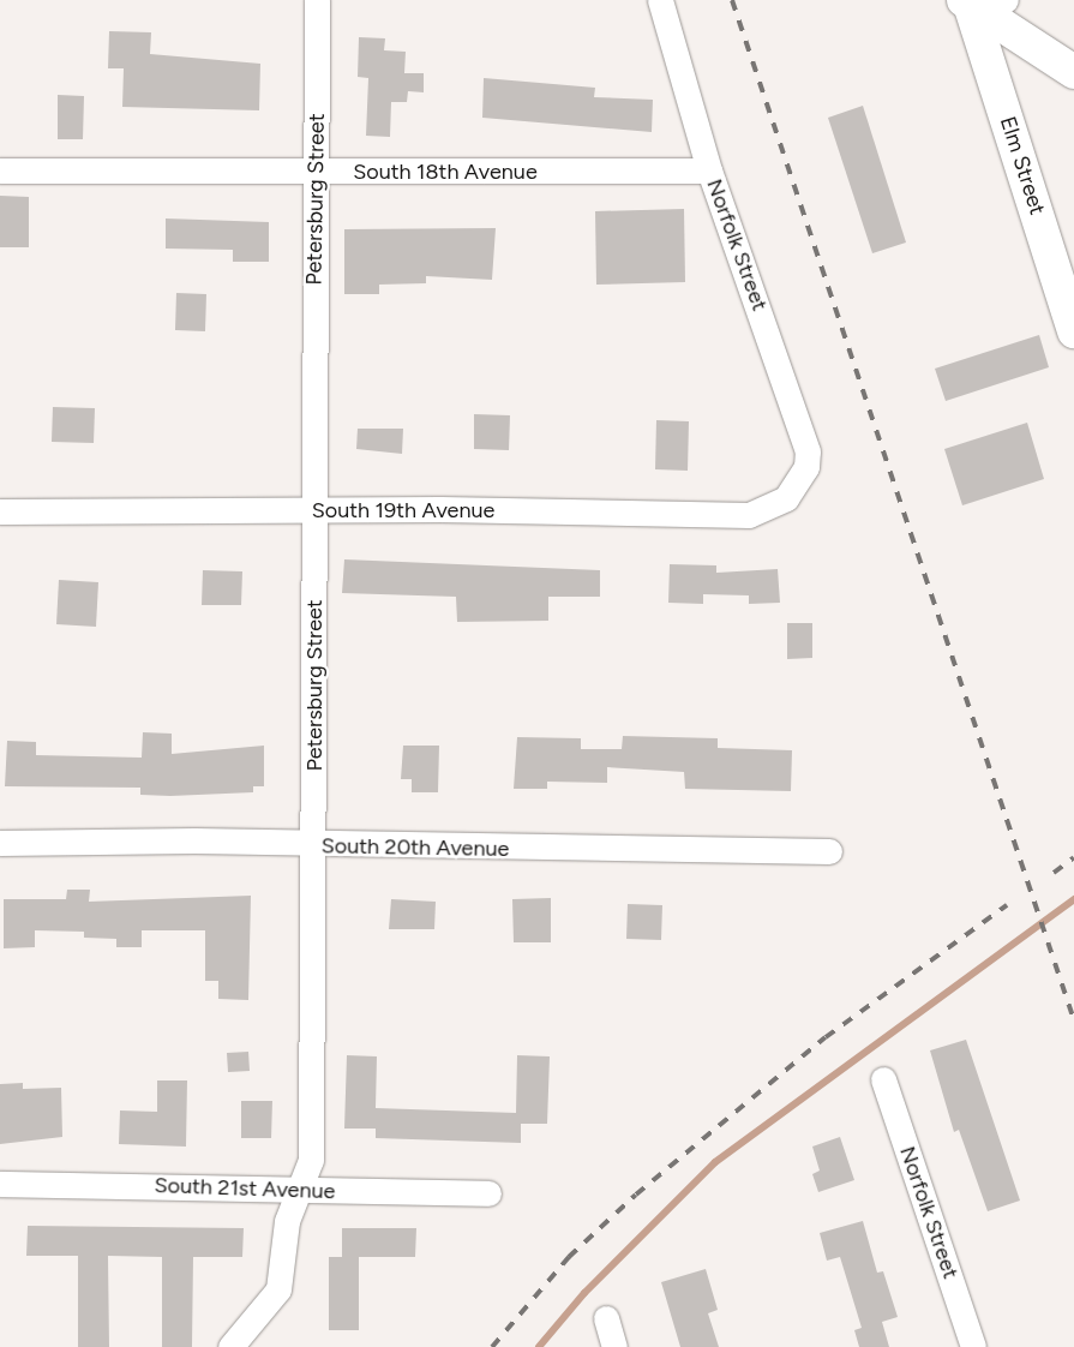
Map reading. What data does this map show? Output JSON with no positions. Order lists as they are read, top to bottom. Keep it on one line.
{"streets":{"street":["Elm Street","South 18th Avenue","Petersburg Street","Norfolk Street","South 19th Avenue","South 20th Avenue","South 21st Avenue"]},"crossings":[["South 18th Avenue","Petersburg Street"],["South 18th Avenue","Norfolk Street"],["Petersburg Street","South 19th Avenue"],["Petersburg Street","South 20th Avenue"],["Petersburg Street","South 21st Avenue"],["Norfolk Street","South 19th Avenue"]]}
